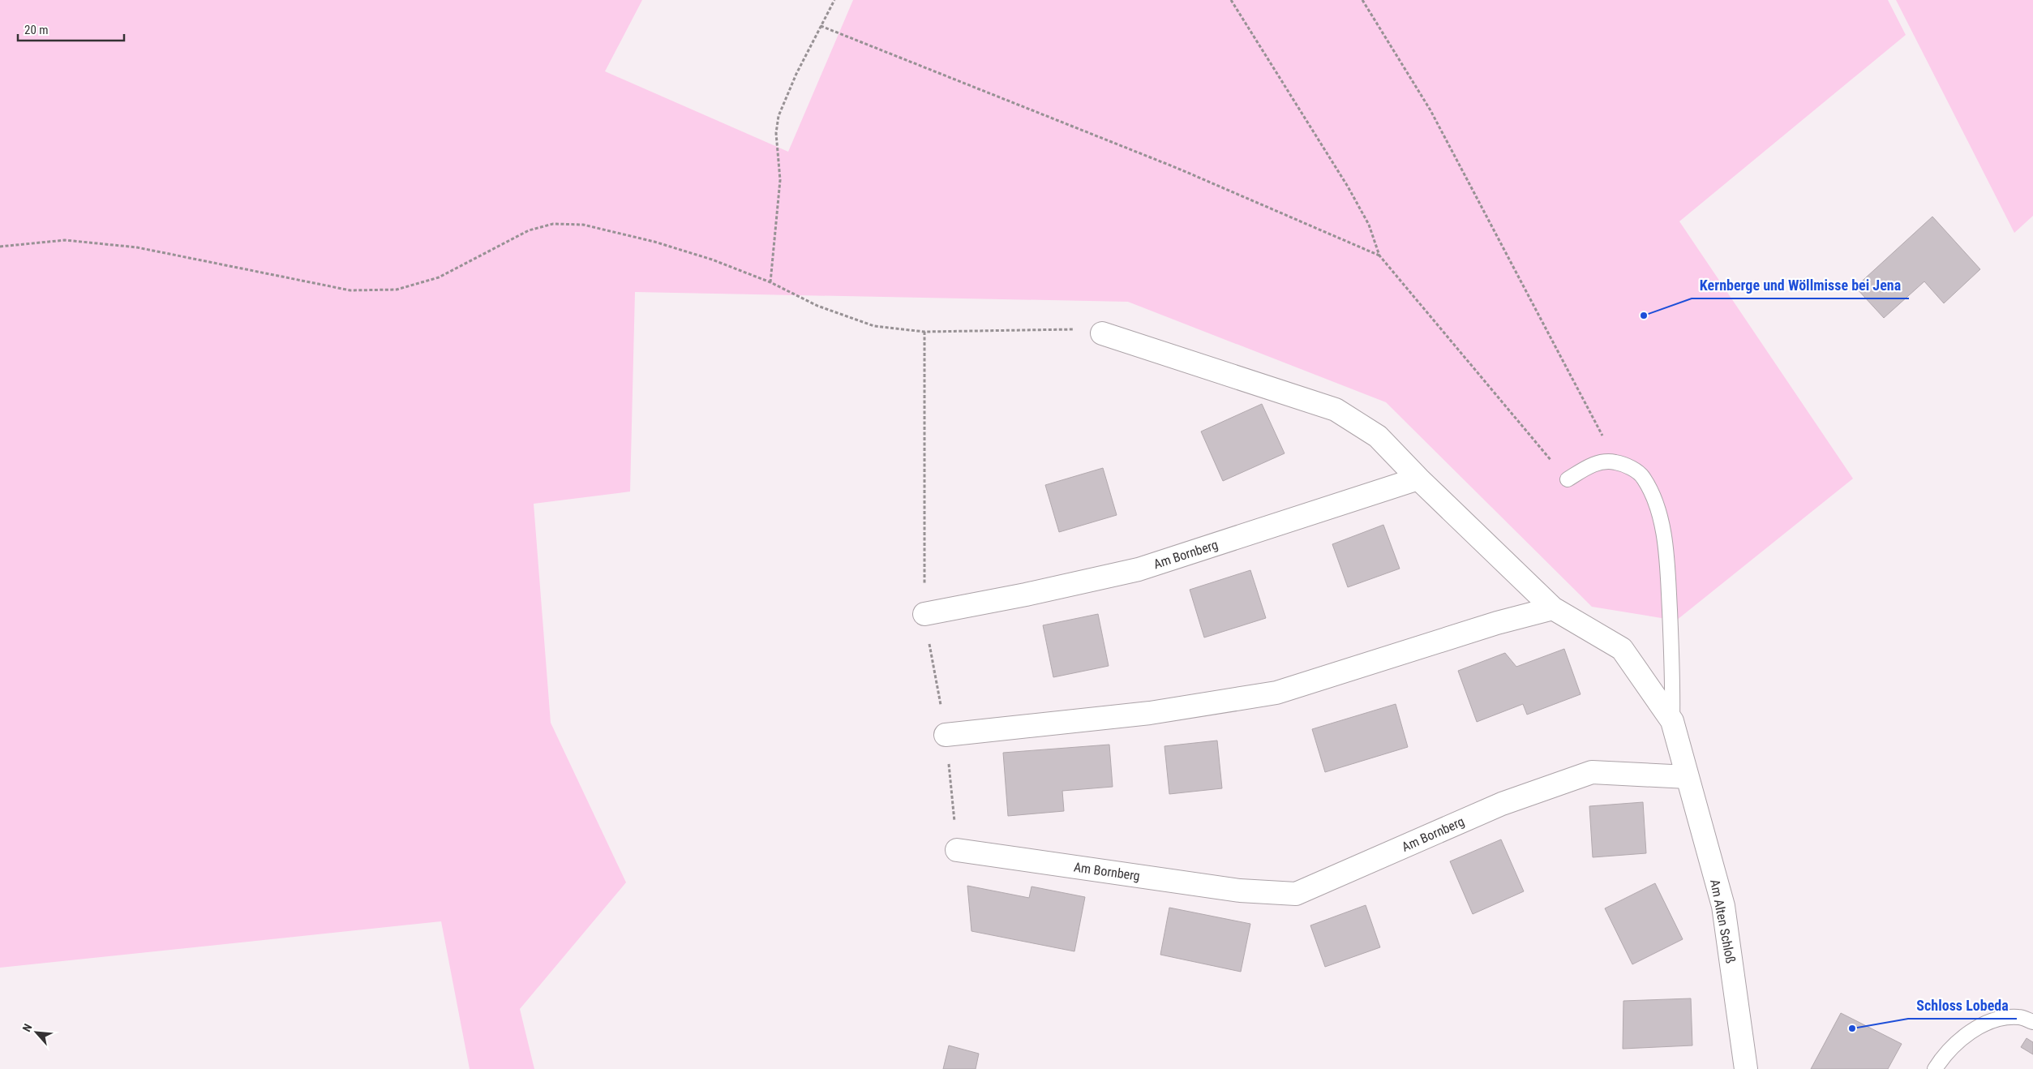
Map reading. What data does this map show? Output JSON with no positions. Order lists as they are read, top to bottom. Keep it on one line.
{"streets":{"street":["Am Bornberg","Am Alten Schloß"]},"crossings":[["Am Bornberg","Am Alten Schloß"]],"places":["Kernberge und Wöllmisse bei Jena","Schloss Lobeda"],"scale_bar":"20 m","north":"top left"}
